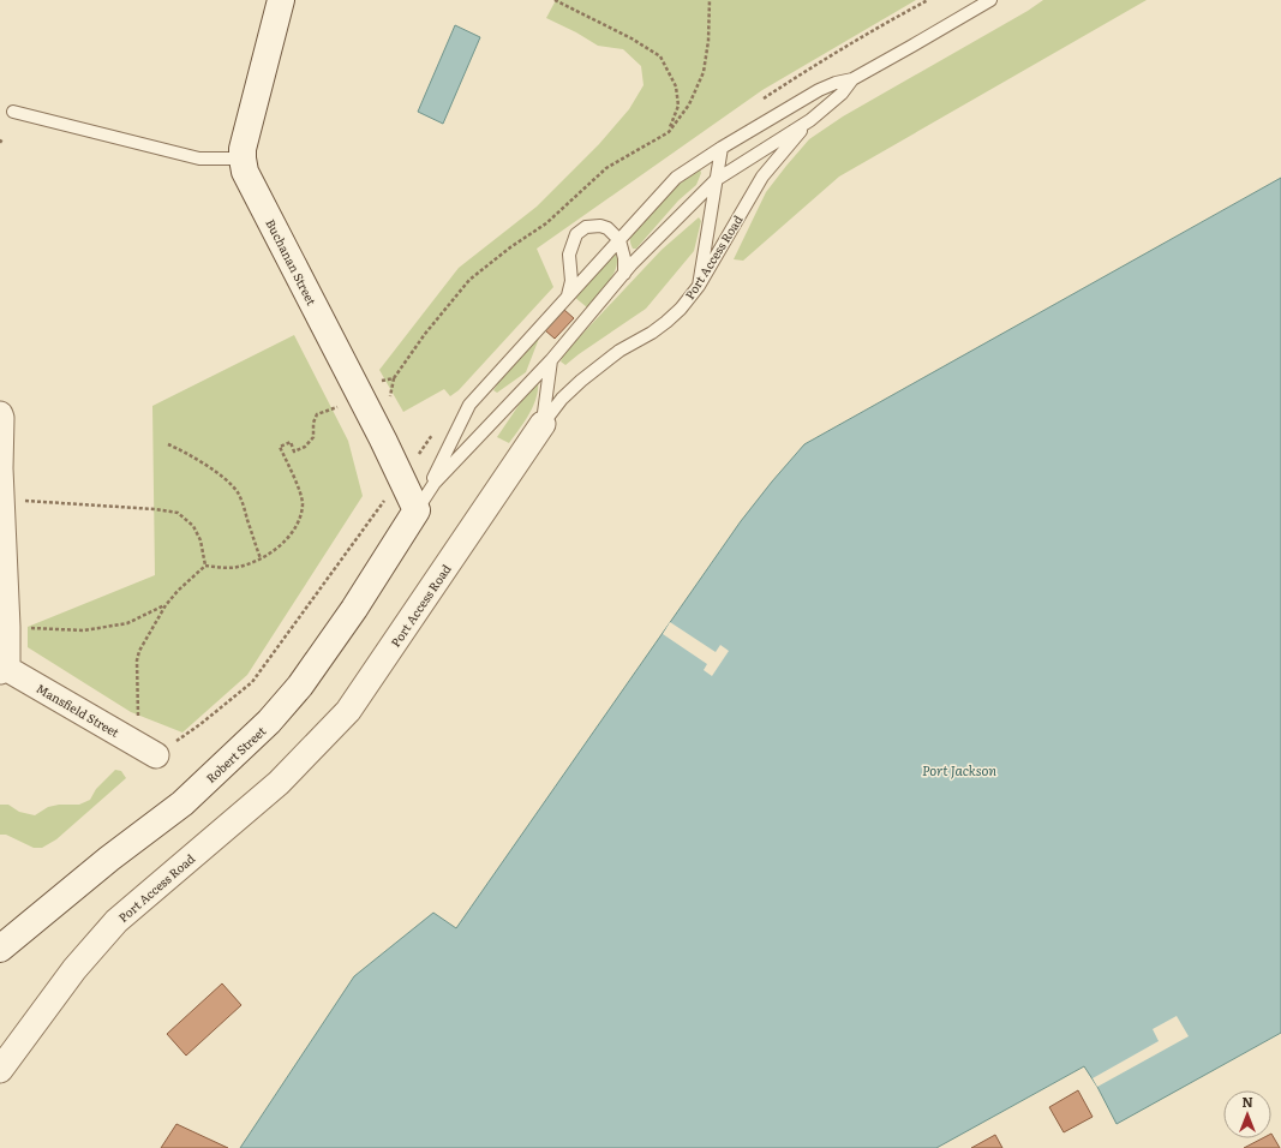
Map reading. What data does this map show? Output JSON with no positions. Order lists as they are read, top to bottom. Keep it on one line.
{"streets":{"street":["Port Access Road","Buchanan Street","Mansfield Street","Robert Street"]},"crossings":[["Buchanan Street","Robert Street"]],"water":["Port Jackson"],"north":"top"}
